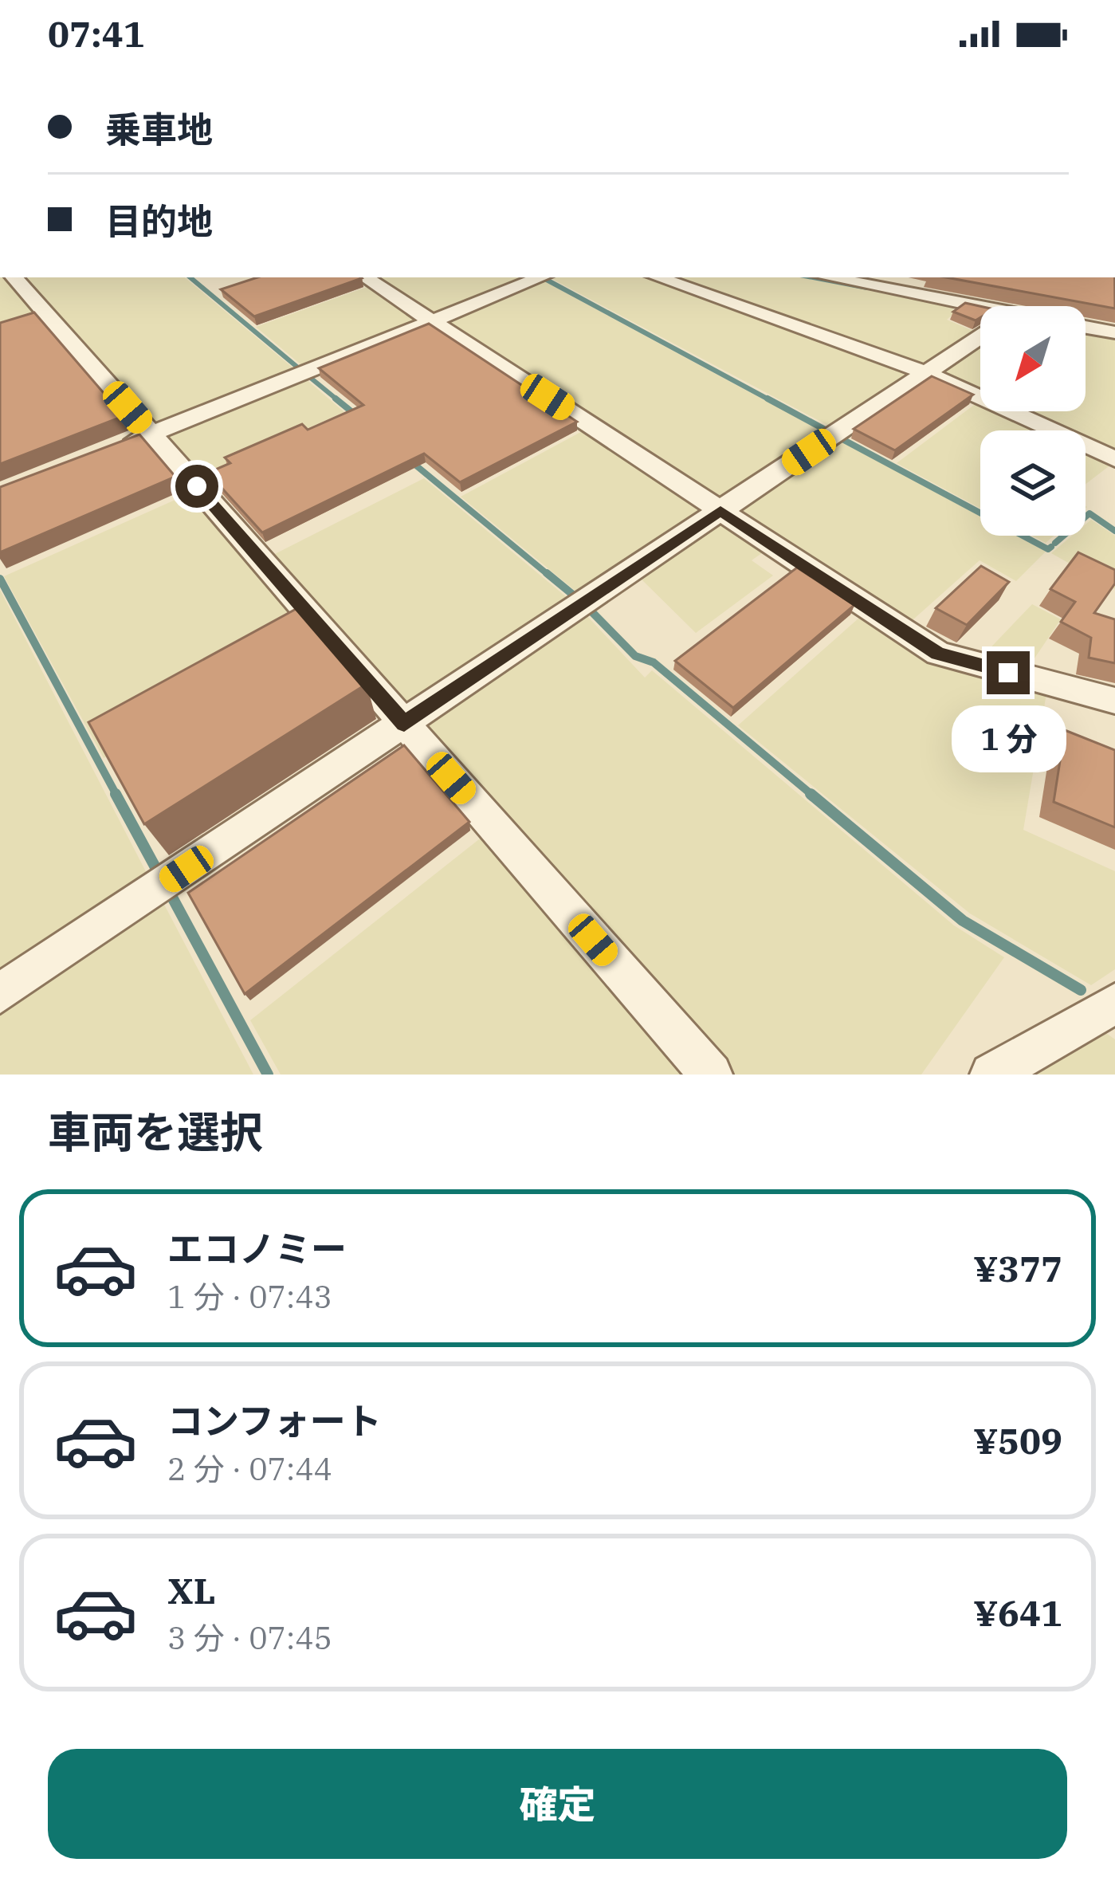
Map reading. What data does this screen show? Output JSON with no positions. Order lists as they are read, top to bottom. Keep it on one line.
{"north":"bottom left","page":{"status":"07:41","banner":["乗車地","目的地"],"bubble":"1 分","heading":"車両を選択","list":[{"name":"エコノミー","note":"1 分 · 07:43","value":"¥377"},{"name":"コンフォート","note":"2 分 · 07:44","value":"¥509"},{"name":"XL","note":"3 分 · 07:45","value":"¥641"}],"buttons":"確定"}}
